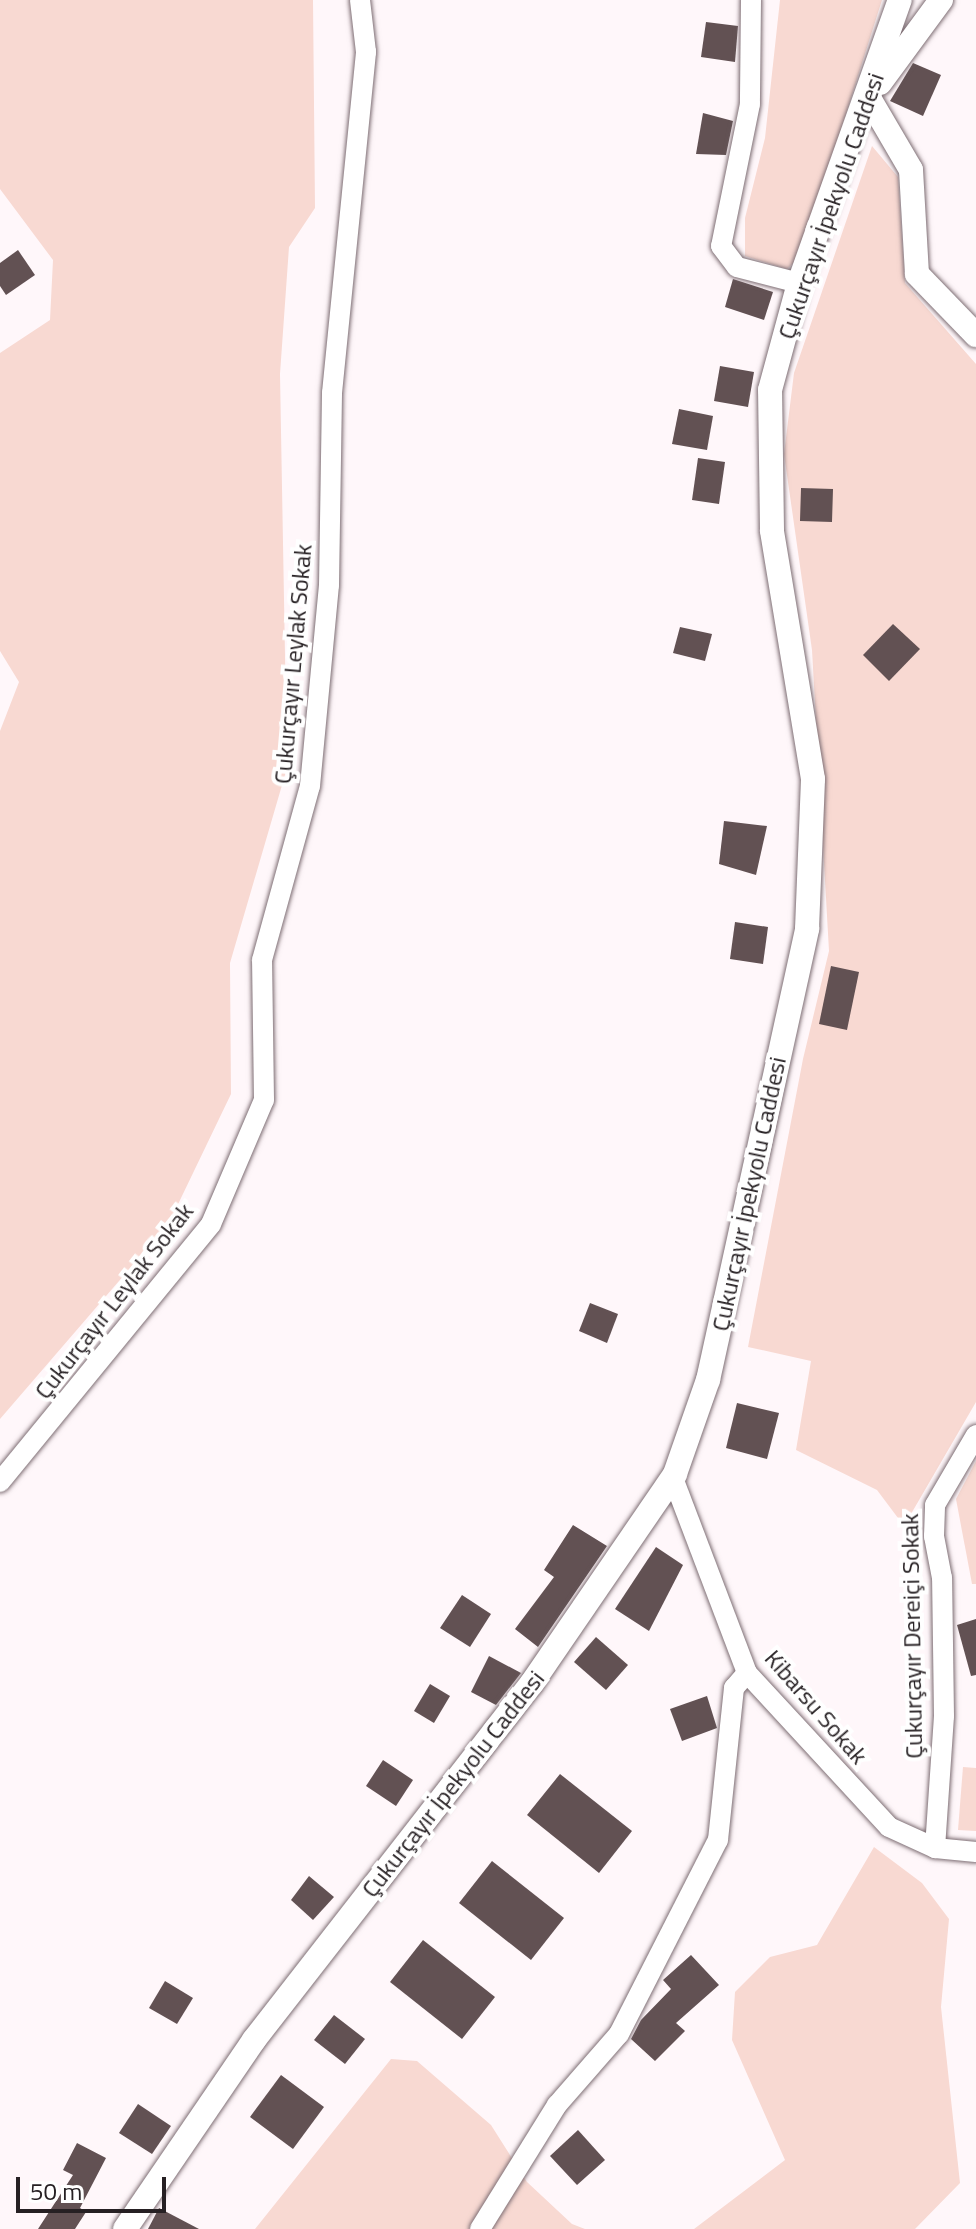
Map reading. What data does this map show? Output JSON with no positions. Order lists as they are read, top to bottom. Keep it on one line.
{"streets":{"street":["Çukurçayır İpekyolu Caddesi","Çukurçayır Leylak Sokak","Çukurçayır Dereiçi Sokak","Kibarsu Sokak"]},"crossings":[["Çukurçayır İpekyolu Caddesi","Kibarsu Sokak"],["Çukurçayır Dereiçi Sokak","Kibarsu Sokak"]],"scale_bar":"50 m"}
